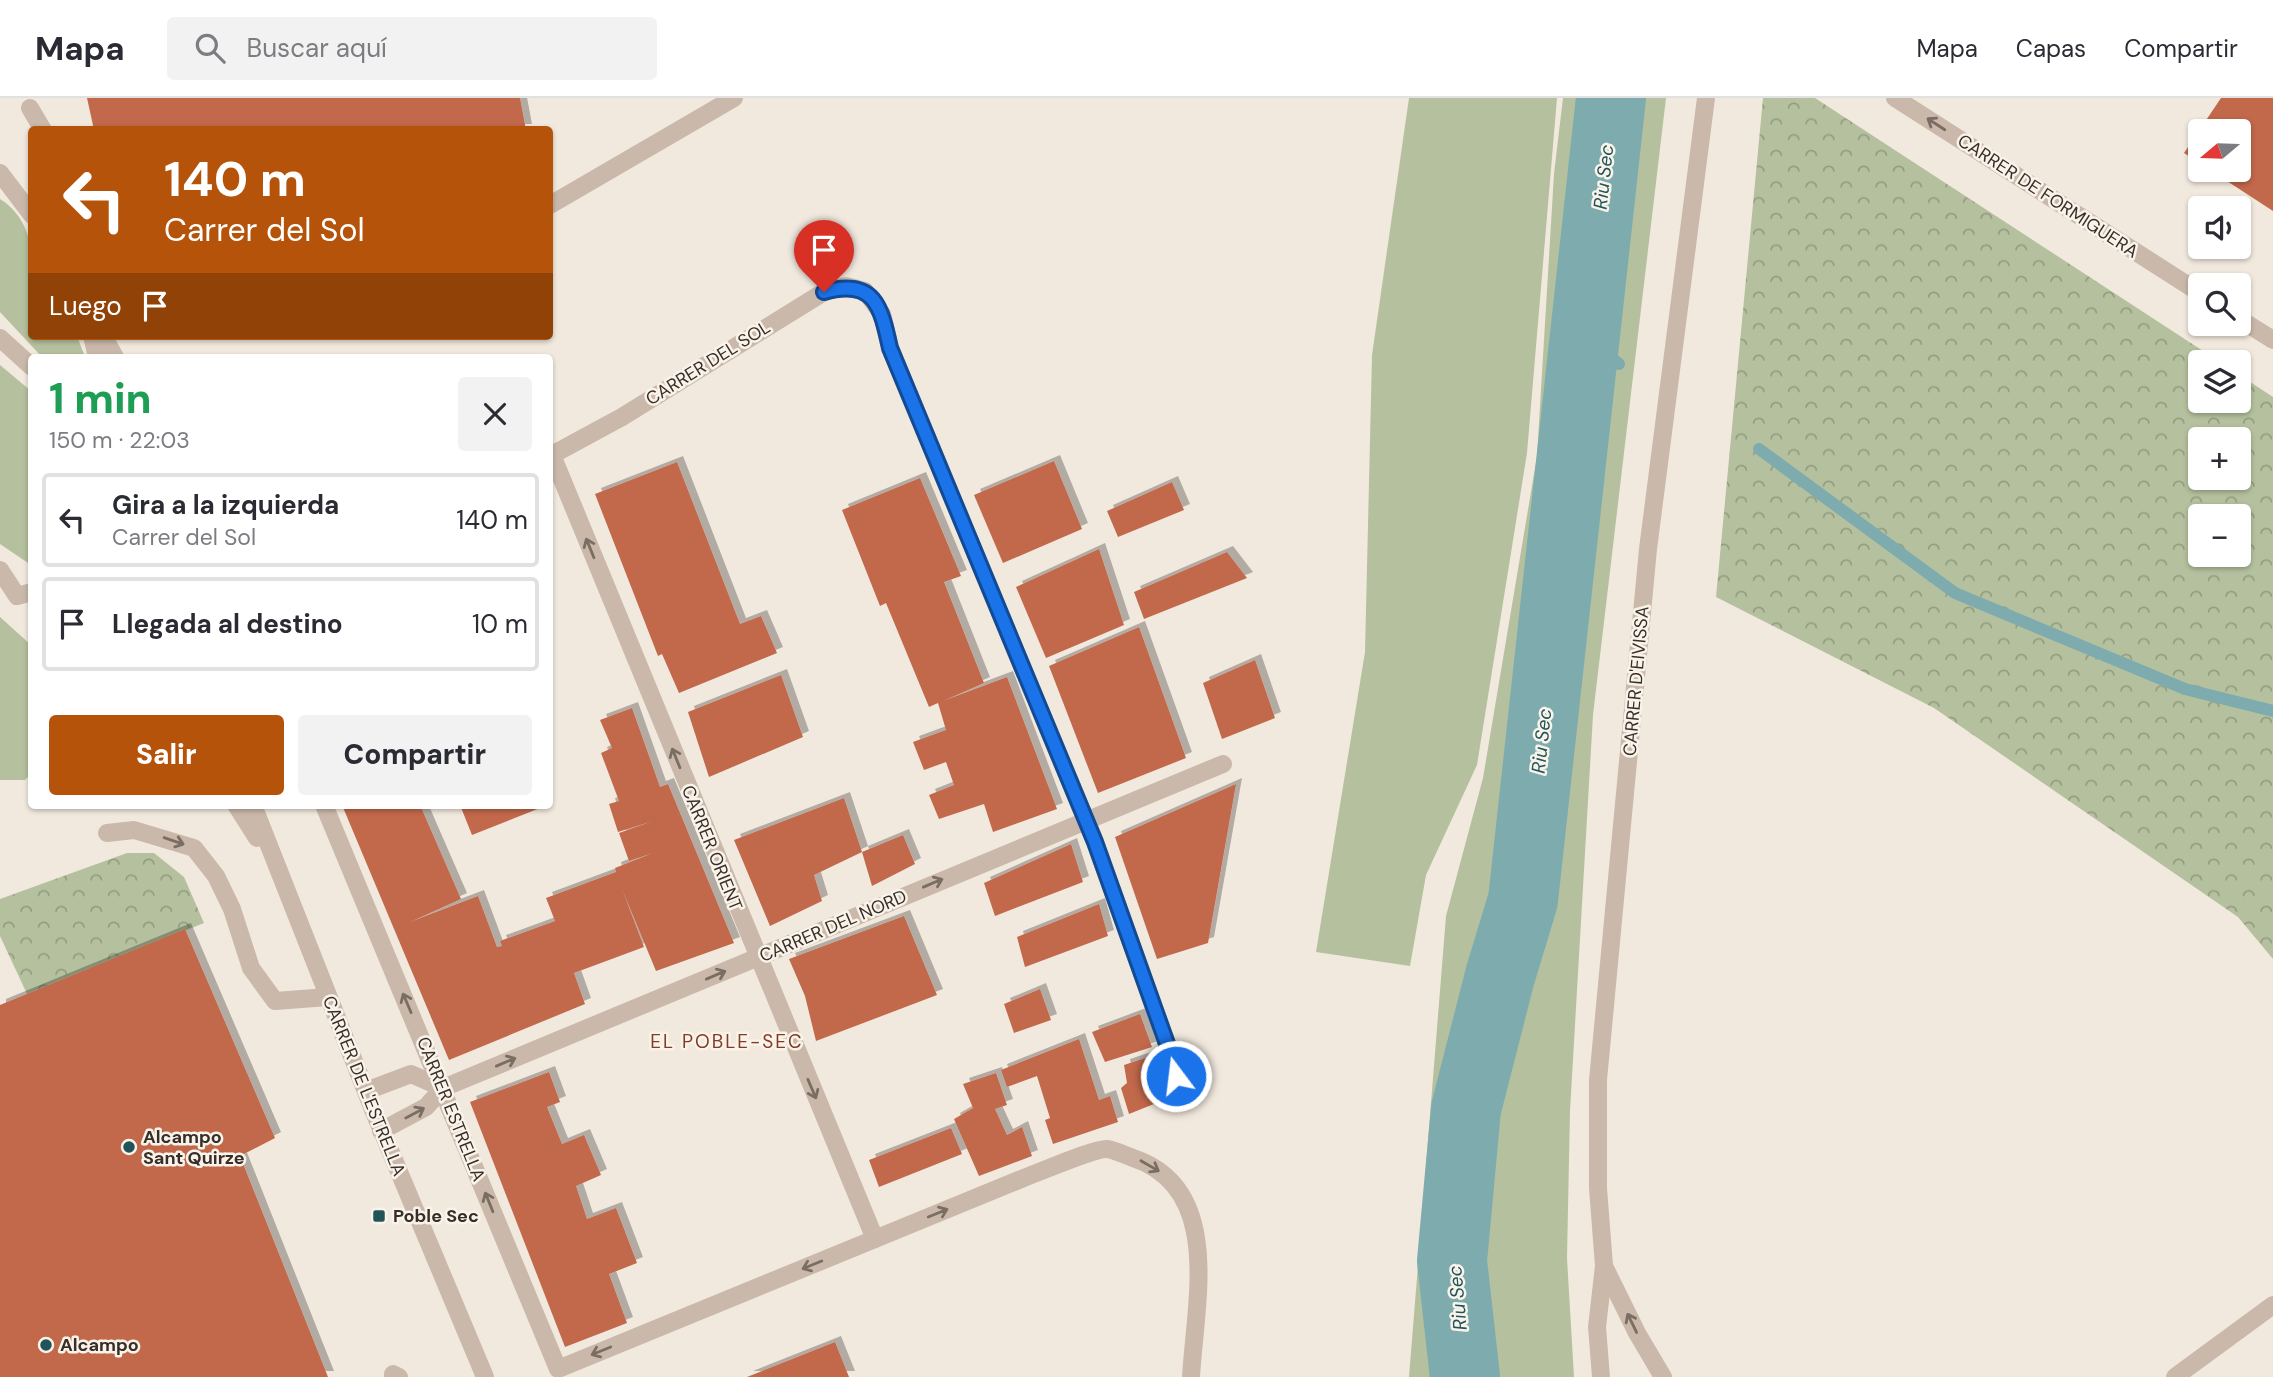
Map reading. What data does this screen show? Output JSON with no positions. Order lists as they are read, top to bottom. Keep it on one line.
{"streets":{"street":["CARRER DE FORMIGUERA","CARRER DEL SOL","CARRER D'EIVISSA","CARRER ORIENT","CARRER DEL NORD","CARRER DE L'ESTRELLA","CARRER ESTRELLA"]},"crossings":[["CARRER DEL SOL","CARRER DEL NORD"],["CARRER ORIENT","CARRER DEL NORD"],["CARRER ORIENT","CARRER ESTRELLA"],["CARRER DEL NORD","CARRER DE L'ESTRELLA"],["CARRER DEL NORD","CARRER ESTRELLA"]],"one_way":["CARRER DE FORMIGUERA","CARRER DEL NORD"],"districts":["EL POBLE-SEC"],"water":["Riu Sec"],"places":{"other":["Alcampo Sant Quirze","Alcampo"],"transit":["Poble Sec"]},"north":"left","page":{"header":"Mapa","search":"Buscar aquí","nav":["Mapa","Capas","Compartir"],"map_buttons":["+","−"],"turn":["140 m","Carrer del Sol"],"then":"Luego","heading":["1 min","150 m · 22:03"],"list":[{"name":"Gira a la izquierda","note":"Carrer del Sol","value":"140 m"},{"name":"Llegada al destino","value":"10 m"}],"buttons":["Salir","Compartir"]}}
